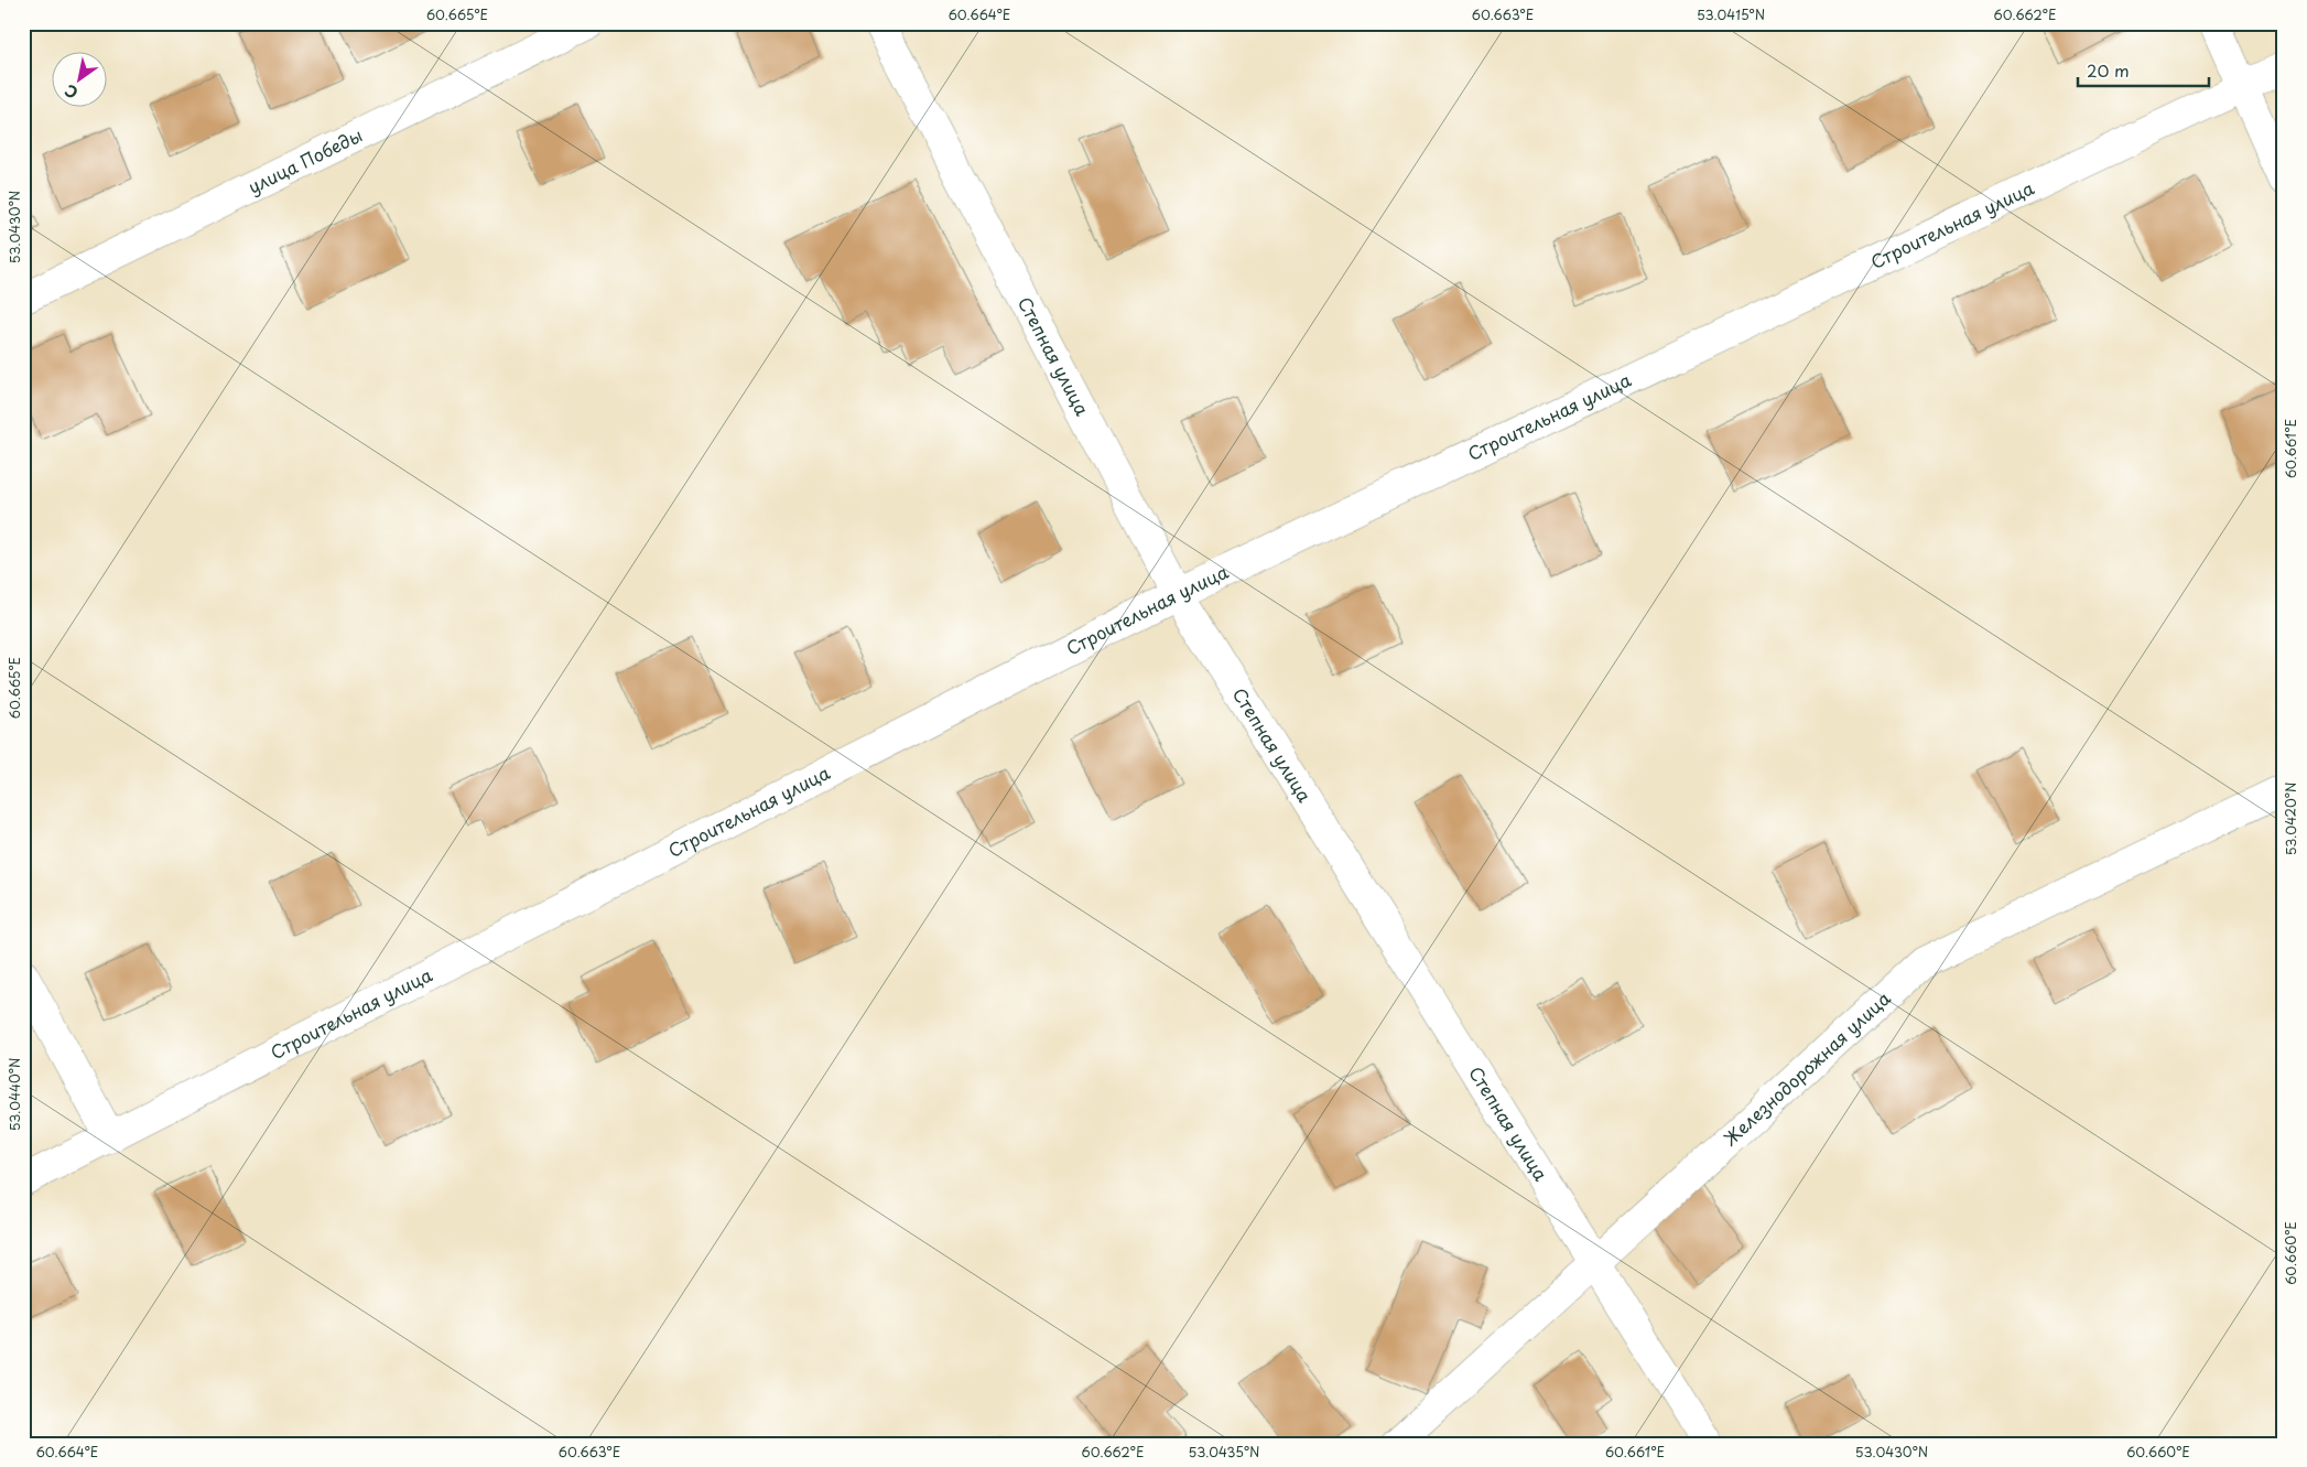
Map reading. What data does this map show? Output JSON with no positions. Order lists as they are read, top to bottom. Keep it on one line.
{"streets":{"street":["улица Победы","Строительная улица","Степная улица","Железнодорожная улица"]},"crossings":[["Строительная улица","Степная улица"],["Степная улица","Железнодорожная улица"]],"scale_bar":"20 m","north":"bottom left","coordinates":["60.665°E","60.664°E","60.663°E","53.0415°N","60.662°E","53.0430°N","60.661°E","53.0420°N","53.0440°N","60.660°E","53.0435°N"]}
